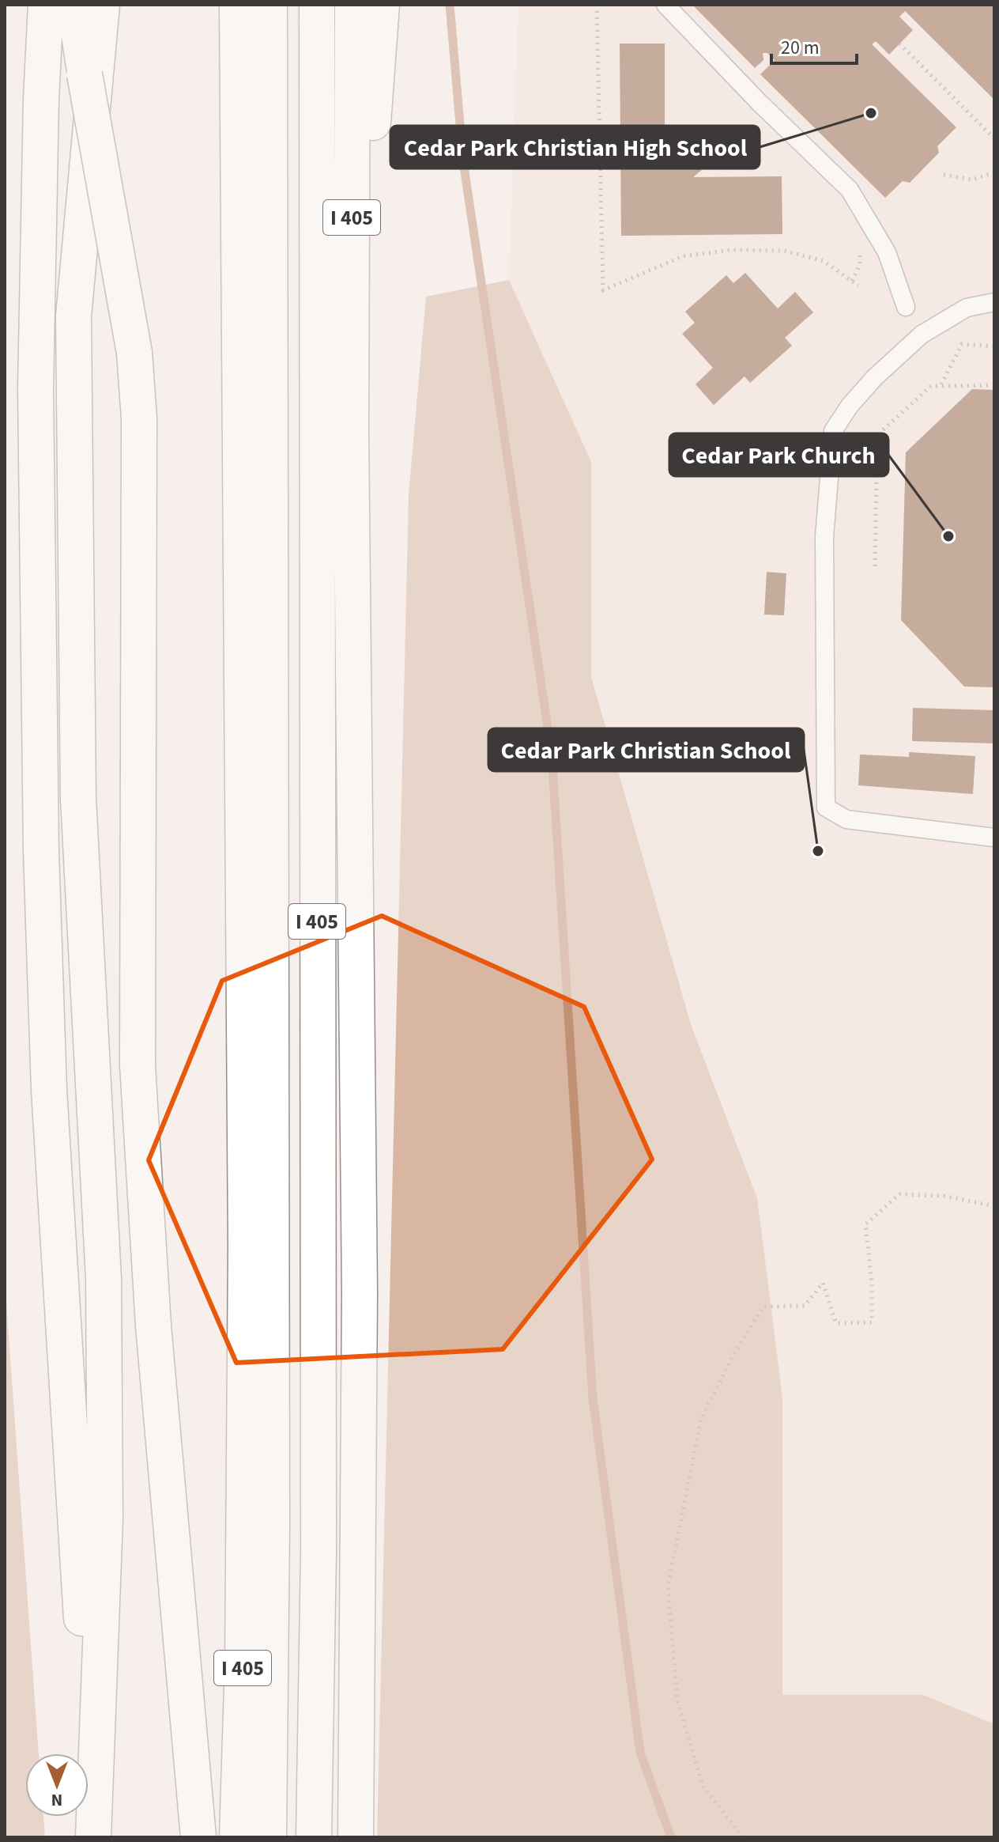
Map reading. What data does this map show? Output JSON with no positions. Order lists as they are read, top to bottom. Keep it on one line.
{"streets":{"highway":["I 405"]},"places":["Cedar Park Christian High School","Cedar Park Church","Cedar Park Christian School"],"scale_bar":"20 m","north":"bottom"}
